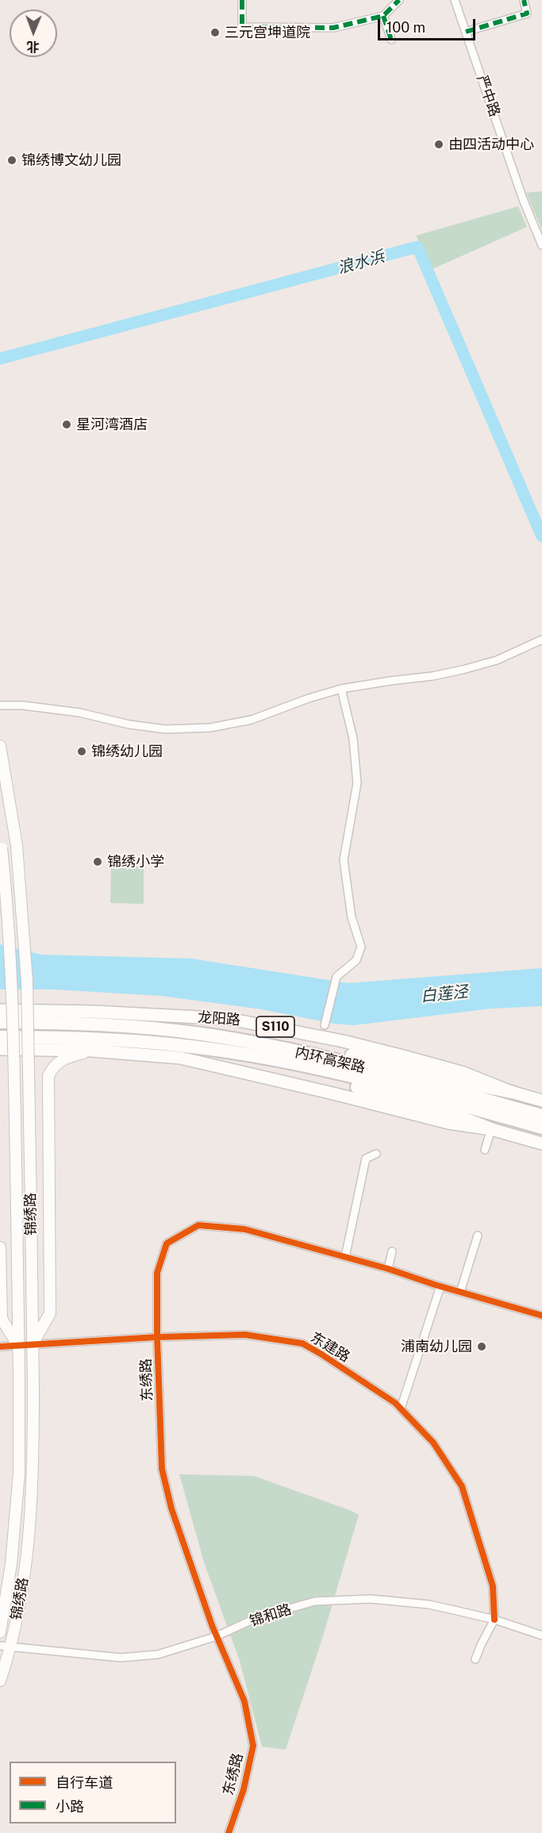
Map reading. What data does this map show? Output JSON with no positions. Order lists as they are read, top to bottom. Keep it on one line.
{"streets":{"highway":["内环高架路"],"main road":["龙阳路","S110","锦绣路"],"street":["严中路","东建路","东绣路","锦和路"]},"crossings":[["锦绣路","东建路"],["锦绣路","锦和路"],["东建路","东绣路"],["东建路","锦和路"],["东绣路","锦和路"]],"water":["浪水浜","白莲泾"],"places":["三元宫坤道院","由四活动中心","锦绣博文幼儿园","星河湾酒店","锦绣幼儿园","锦绣小学","浦南幼儿园"],"legend":["自行车道","小路"],"scale_bar":"100 m","north":"bottom"}
